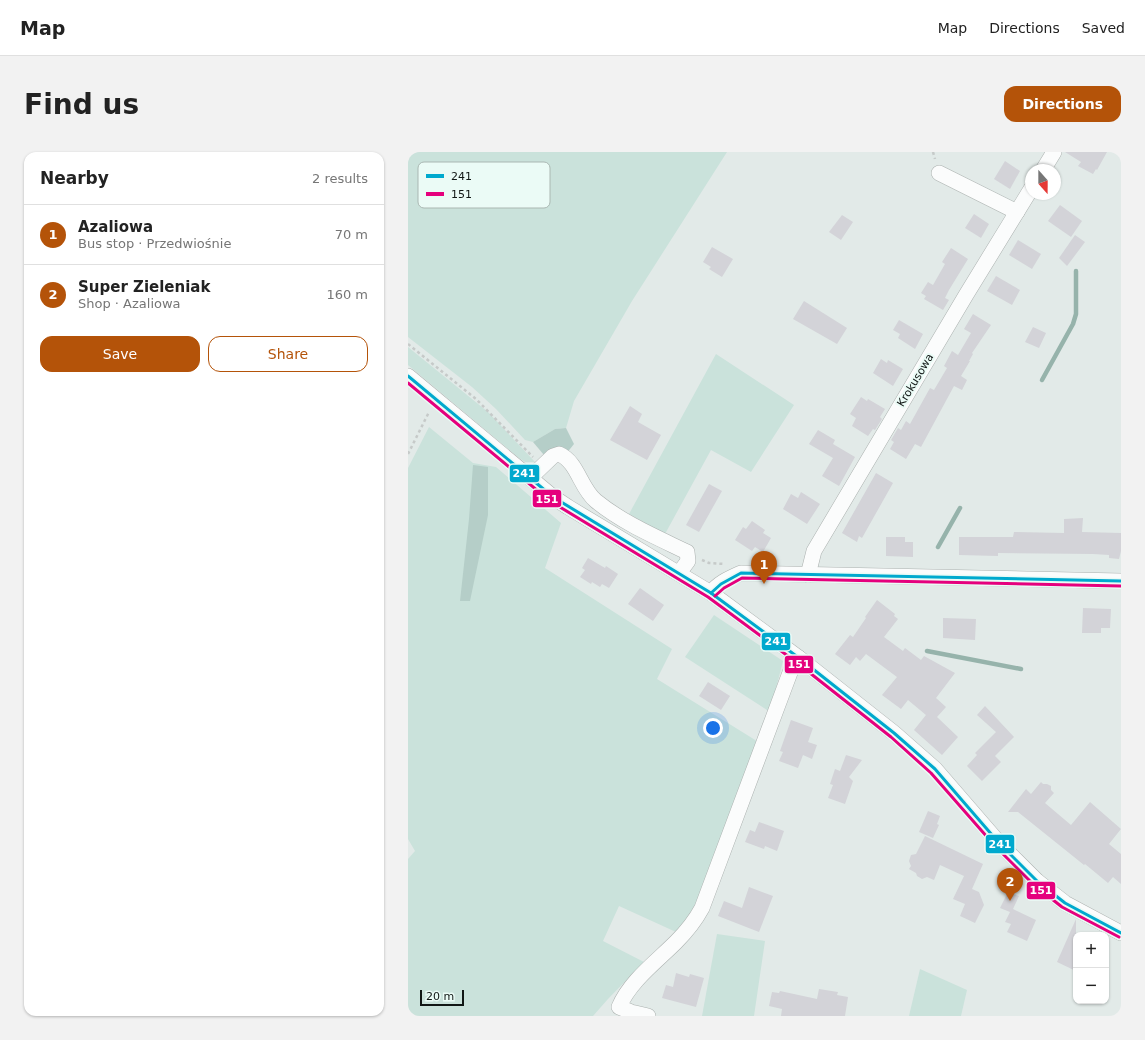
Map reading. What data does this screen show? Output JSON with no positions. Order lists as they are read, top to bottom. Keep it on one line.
{"streets":{"street":["Krokusowa"]},"lines":["transit line 241","transit line 151"],"legend":["241","151"],"scale_bar":"20 m","north":"bottom","page":{"header":"Map","nav":["Map","Directions","Saved"],"buttons":["Directions",["Save","Share"]],"title":"Find us","heading":["Nearby","2 results"],"list":[{"mark":"1","name":"Azaliowa","note":"Bus stop · Przedwiośnie","value":"70 m"},{"mark":"2","name":"Super Zieleniak","note":"Shop · Azaliowa","value":"160 m"}],"pins":["1","2"],"map_buttons":["+","−"],"scale":"20 m"}}
